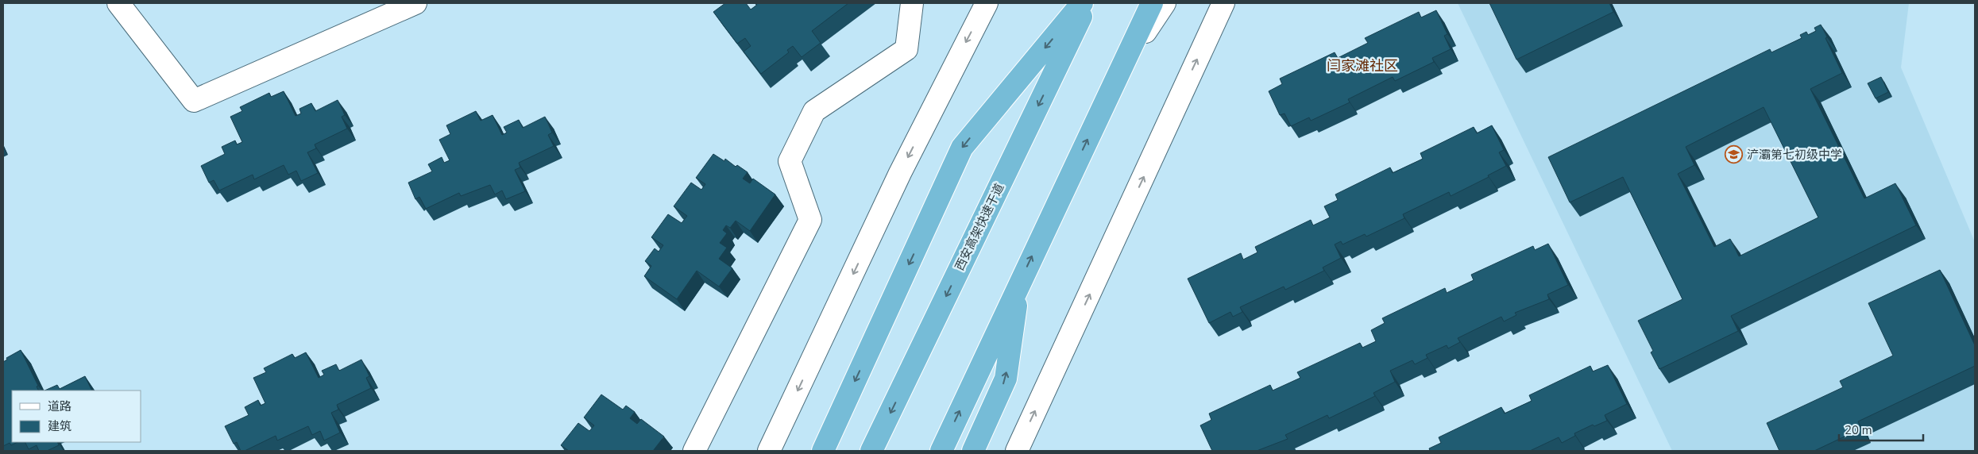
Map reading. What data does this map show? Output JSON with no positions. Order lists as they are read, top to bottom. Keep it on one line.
{"streets":{"highway":["西安高架快速干道"]},"districts":["闫家滩社区"],"places":{"school or university":["浐灞第七初级中学"]},"legend":["道路","建筑"],"scale_bar":"20 m"}
